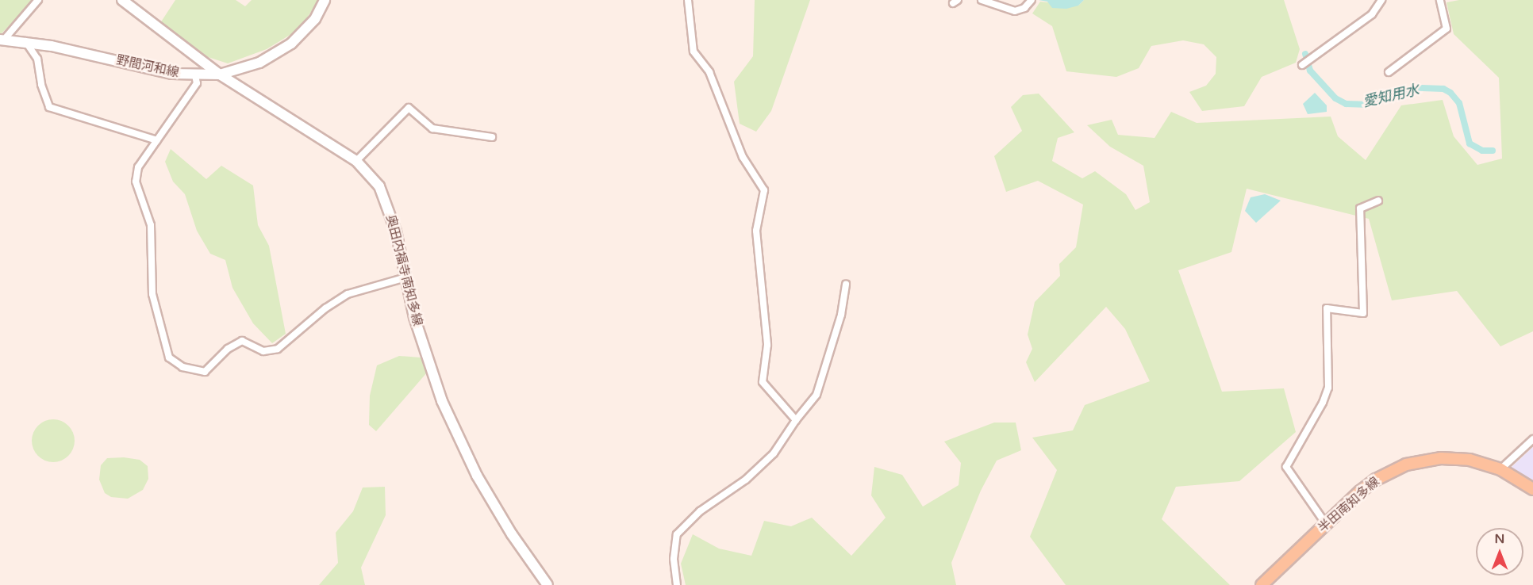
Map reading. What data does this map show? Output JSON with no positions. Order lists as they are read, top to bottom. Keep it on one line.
{"streets":{"main road":["野間河和線","奥田内福寺南知多線","半田南知多線"]},"crossings":[["野間河和線","奥田内福寺南知多線"]],"water":["愛知用水"],"north":"top"}
